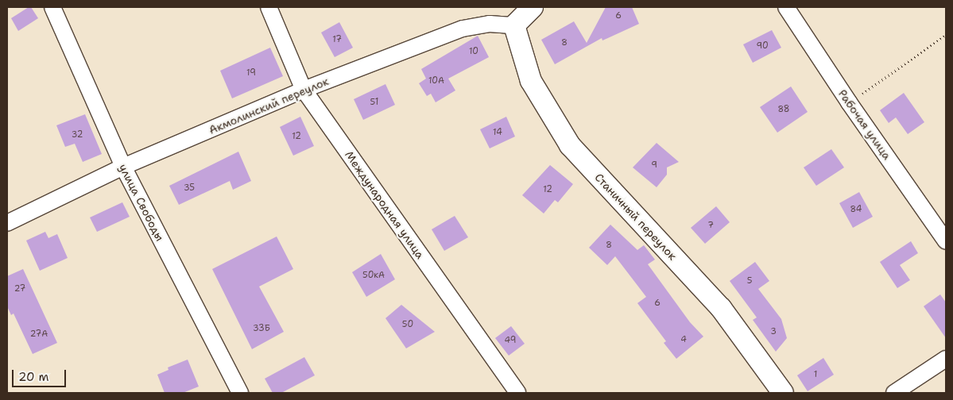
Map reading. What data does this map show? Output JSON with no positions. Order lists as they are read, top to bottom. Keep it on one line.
{"streets":{"street":["Акмолинский переулок","Рабочая улица","улица Свободы","Международная улица","Станичный переулок"]},"crossings":[["Акмолинский переулок","улица Свободы"],["Акмолинский переулок","Международная улица"],["Акмолинский переулок","Станичный переулок"]],"house_numbers":["6","17","8","90","10","19","10А","51","88","14","32","12","9","35","12","84","7","8","50кА","5","27","6","50","33Б","3","27А","4","49","1"],"scale_bar":"20 m"}
